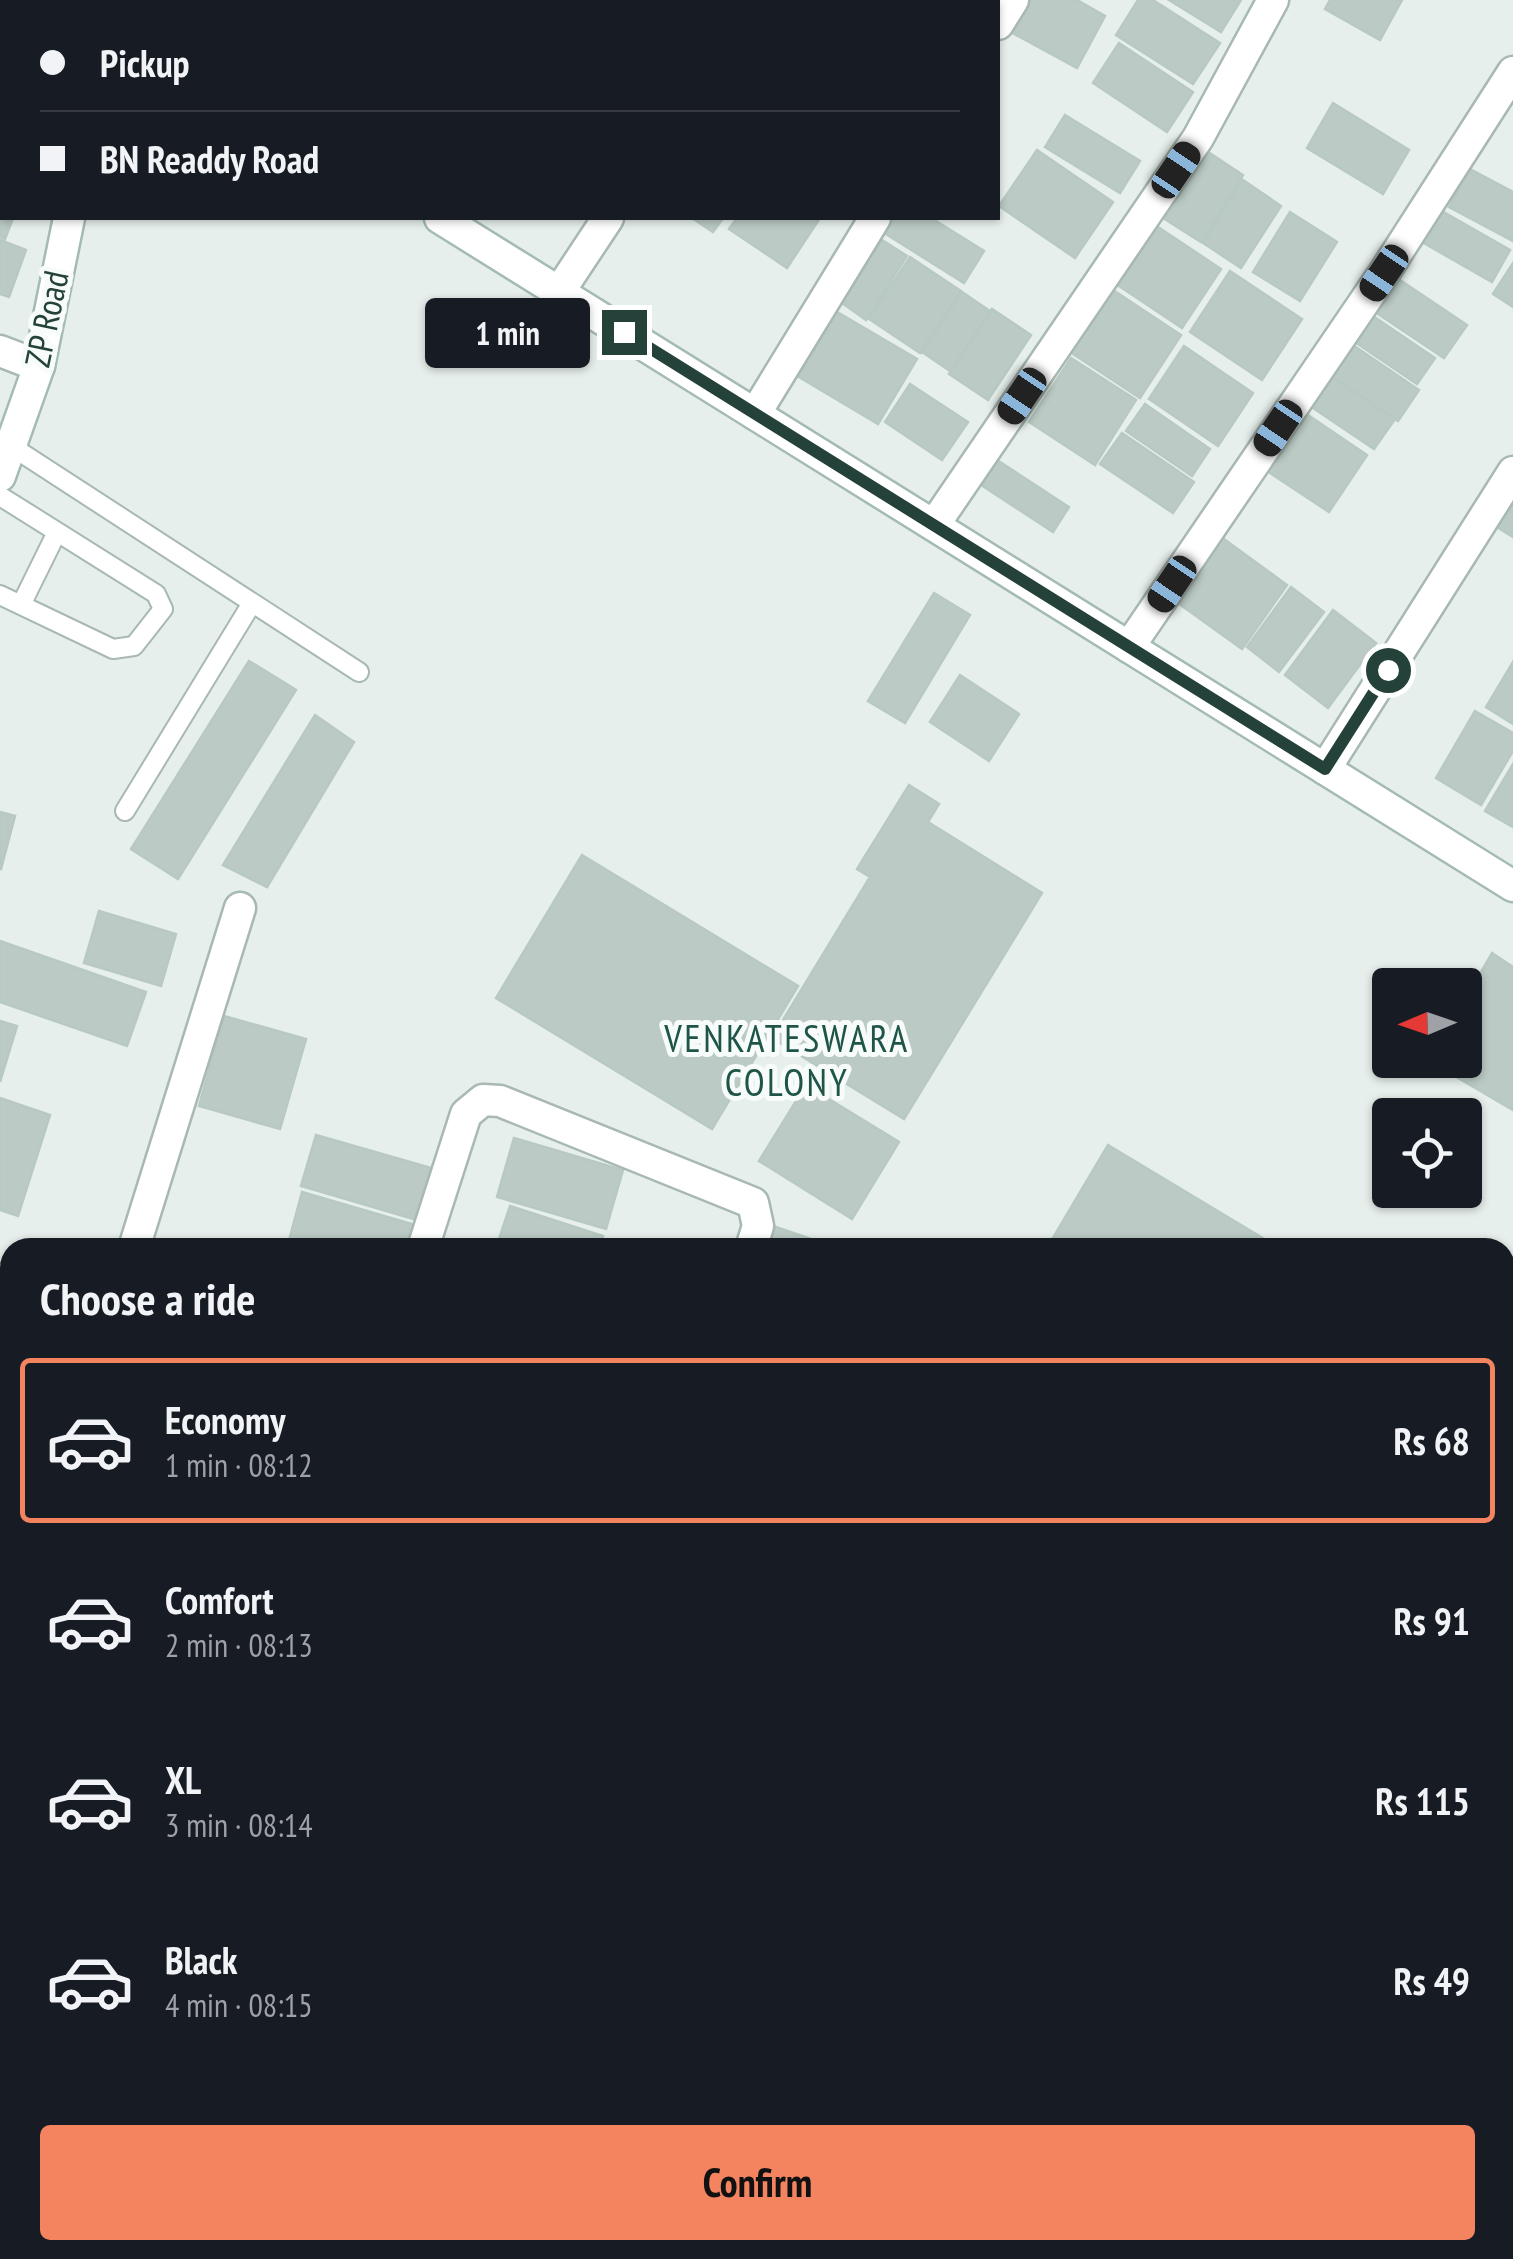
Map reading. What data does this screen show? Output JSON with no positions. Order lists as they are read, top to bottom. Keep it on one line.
{"streets":{"street":["ZP Road"]},"districts":["VENKATESWARA COLONY"],"north":"left","page":{"banner":["Pickup","BN Readdy Road"],"bubble":"1 min","heading":"Choose a ride","list":[{"name":"Economy","note":"1 min · 08:12","value":"Rs 68"},{"name":"Comfort","note":"2 min · 08:13","value":"Rs 91"},{"name":"XL","note":"3 min · 08:14","value":"Rs 115"},{"name":"Black","note":"4 min · 08:15","value":"Rs 49"}],"buttons":"Confirm"}}
